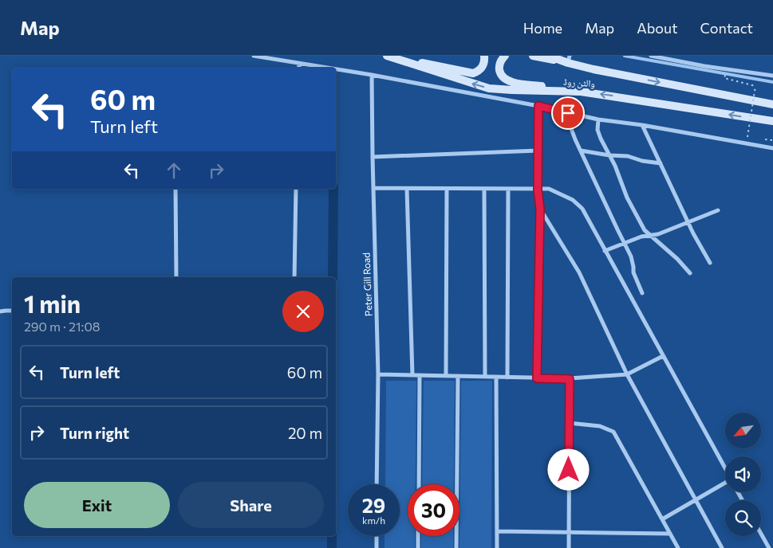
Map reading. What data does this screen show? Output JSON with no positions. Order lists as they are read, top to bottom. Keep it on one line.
{"streets":{"main road":["والٹن روڈ"],"street":["Peter Gill Road"]},"north":"bottom left","page":{"header":"Map","nav":["Home","Map","About","Contact"],"turn":["60 m","Turn left"],"heading":["1 min","290 m · 21:08"],"list":[{"name":"Turn left","value":"60 m"},{"name":"Turn right","value":"20 m"}],"buttons":["Exit","Share"],"speed":"29 km/h","limit":"30"}}
